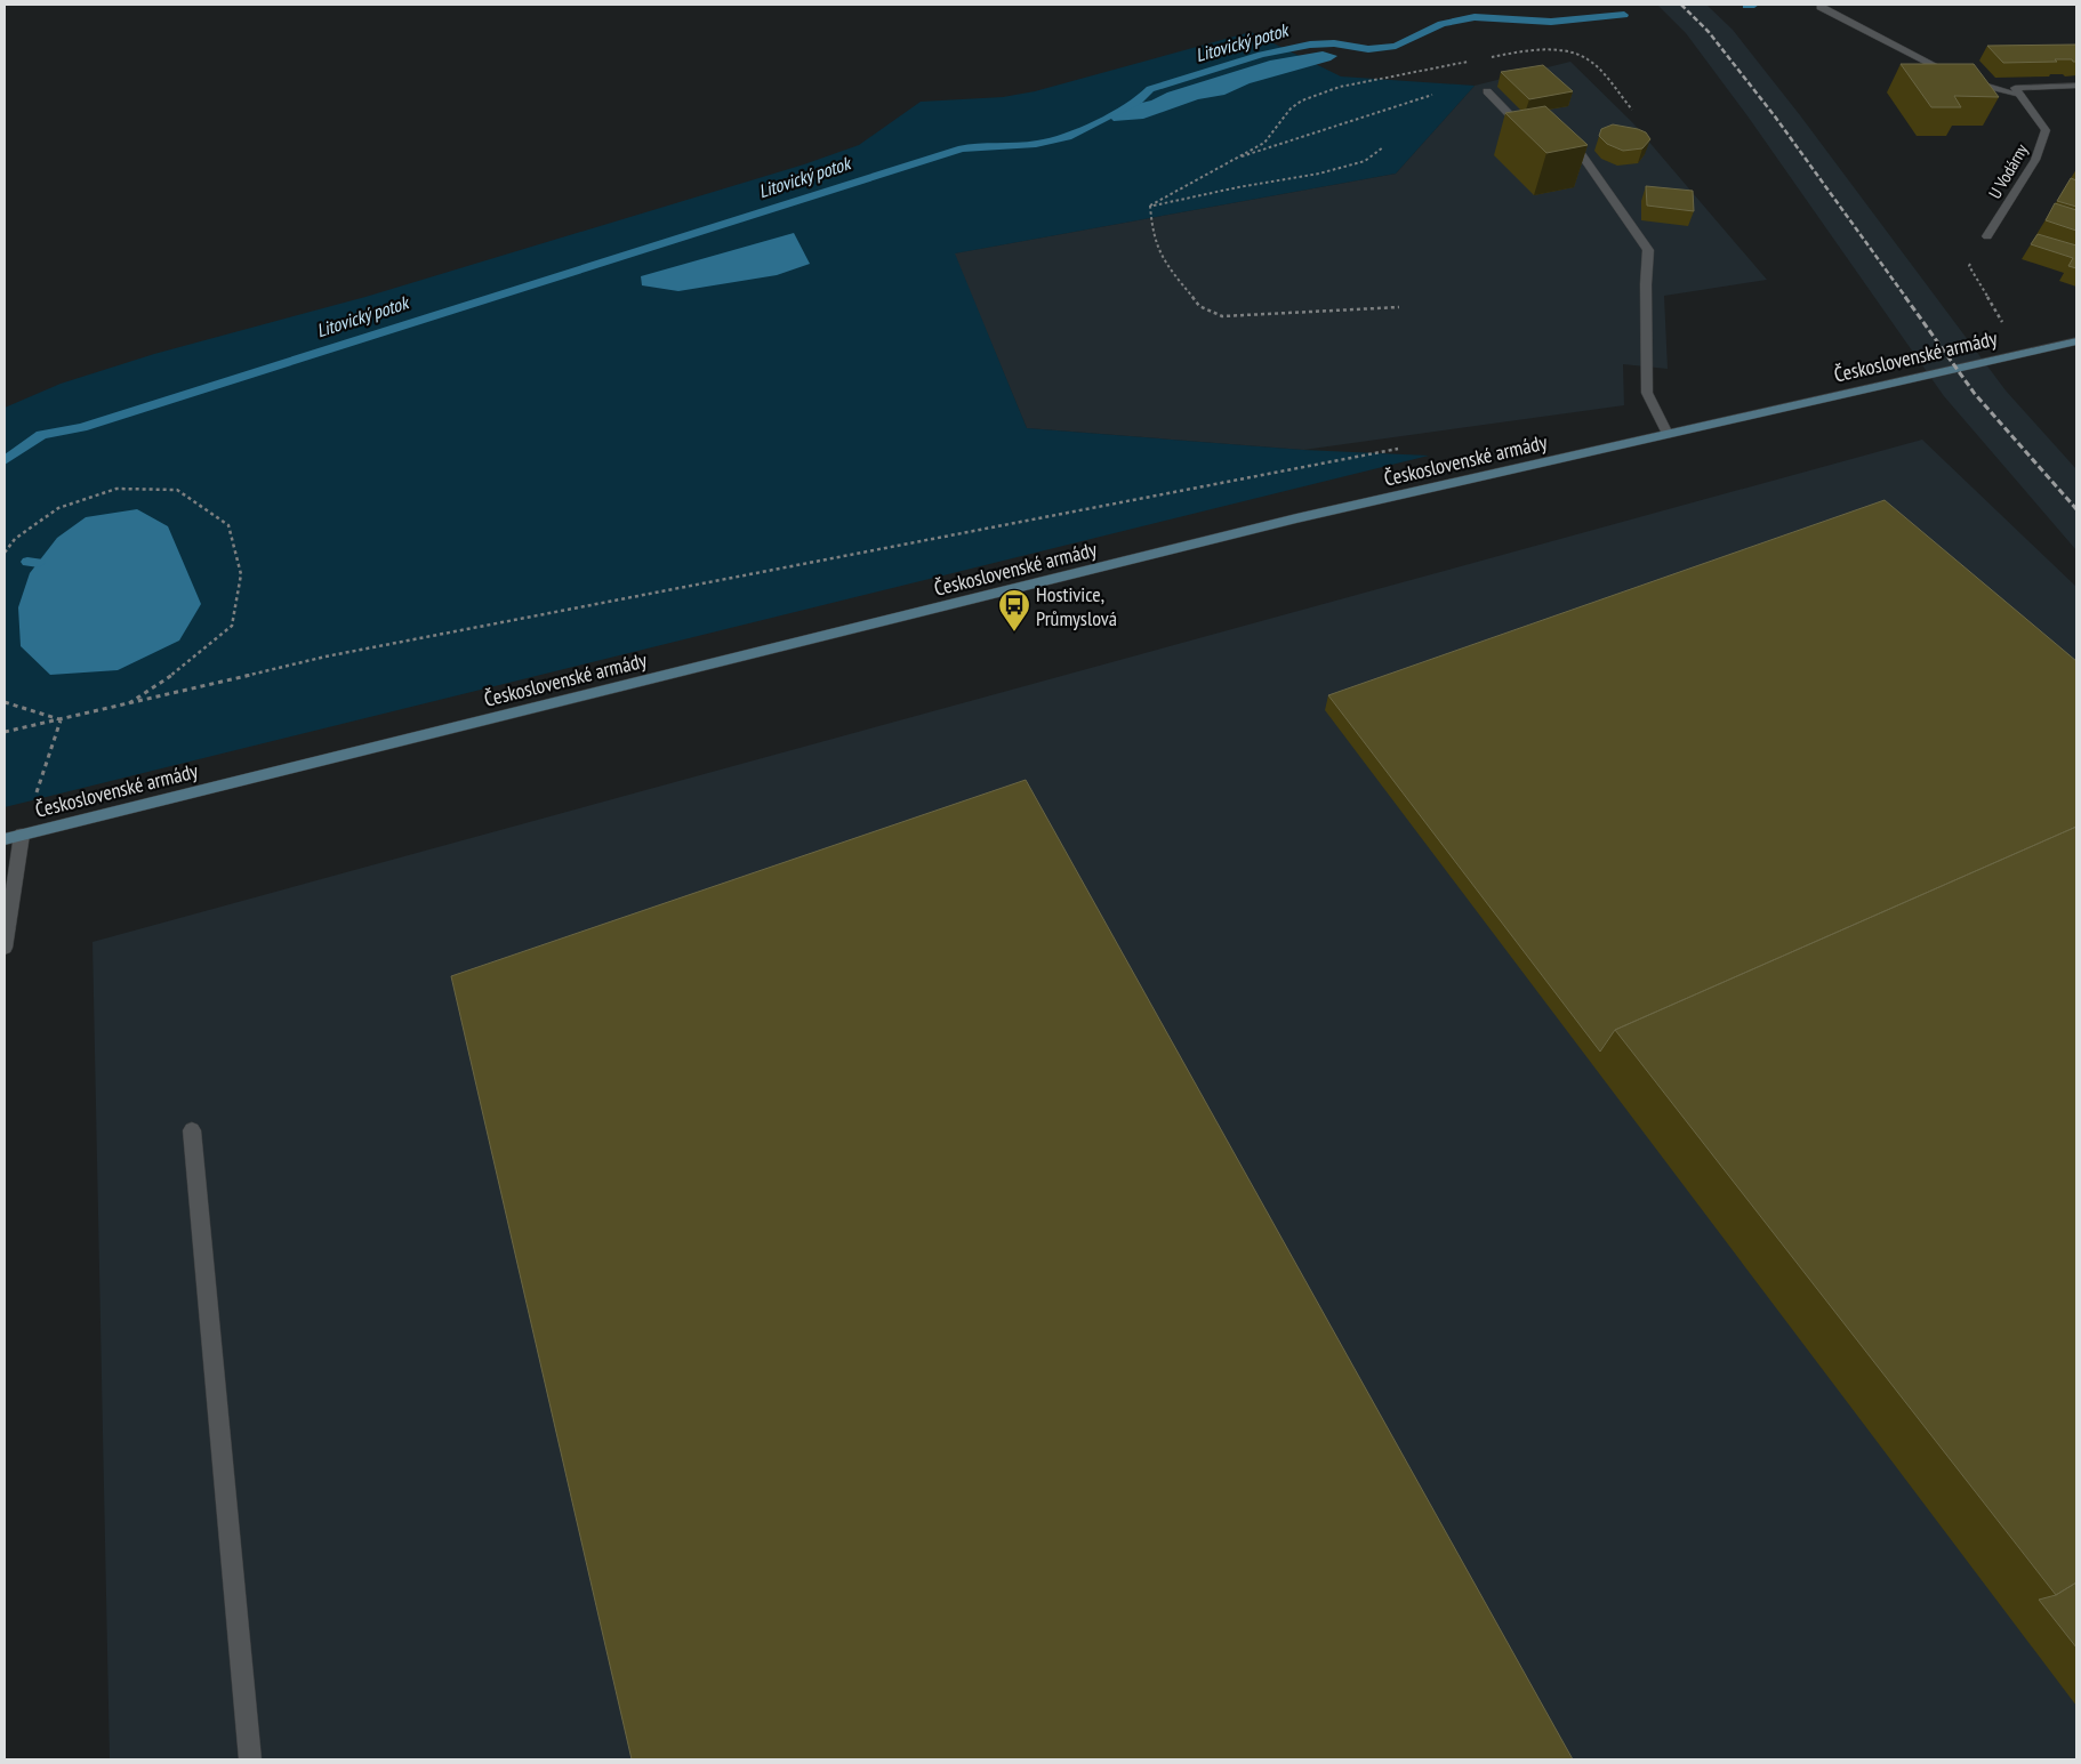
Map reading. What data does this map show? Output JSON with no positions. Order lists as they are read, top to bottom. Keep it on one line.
{"streets":{"main road":["Československé armády"],"street":["U Vodárny"]},"water":["Litovický potok"],"places":{"bus stop":["Hostivice, Průmyslová"]}}
